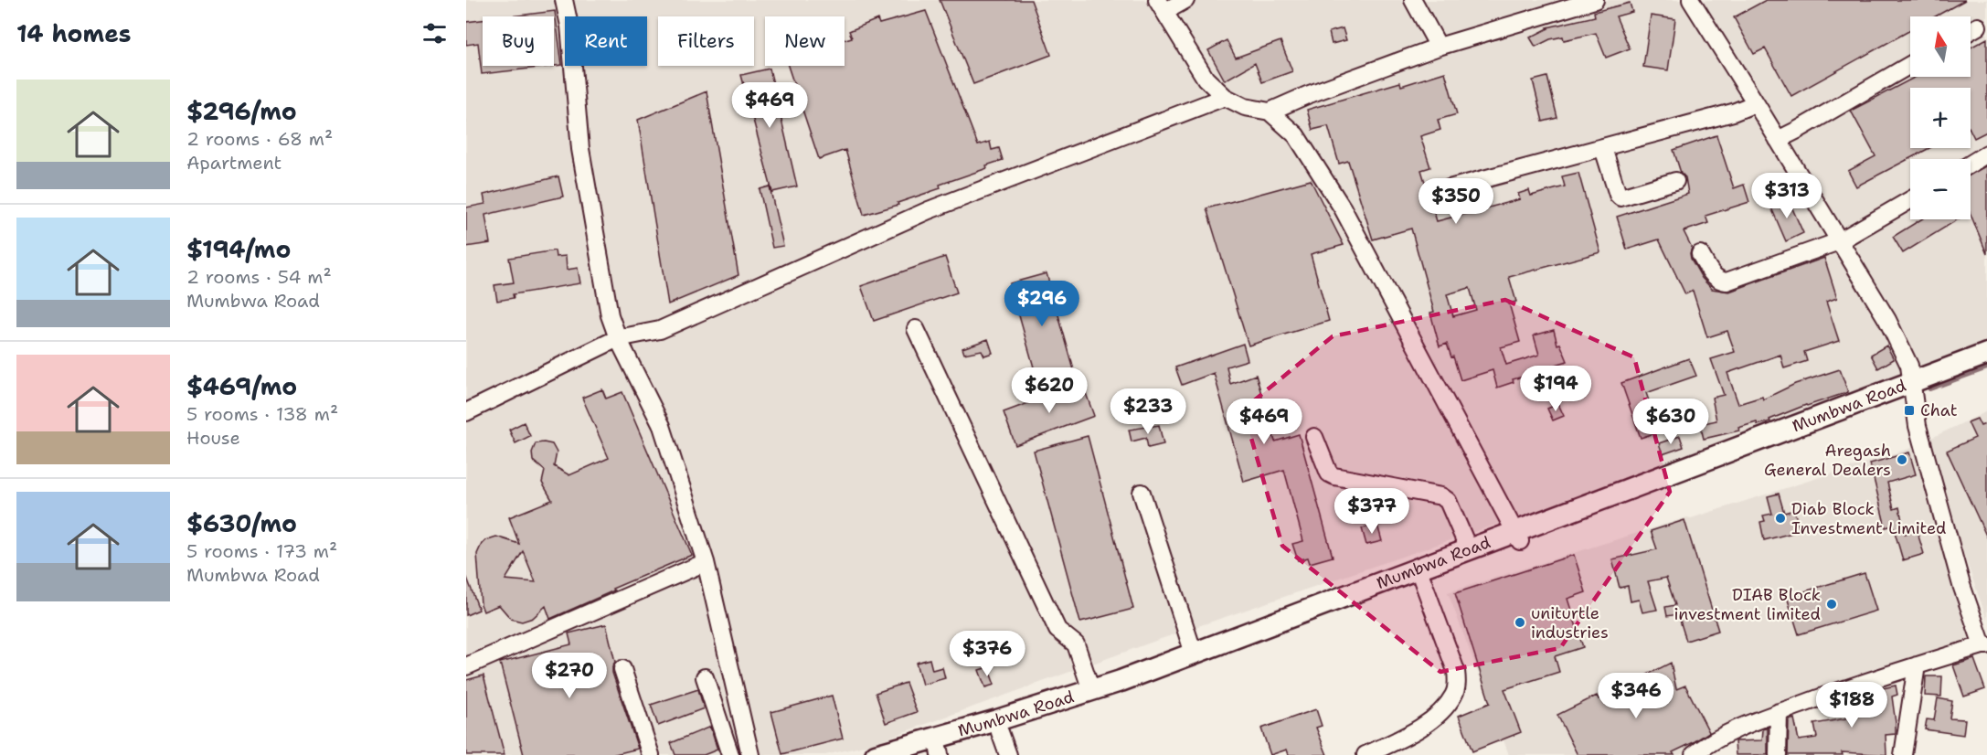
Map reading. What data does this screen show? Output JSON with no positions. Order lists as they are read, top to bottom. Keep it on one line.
{"streets":{"main road":["Mumbwa Road"]},"places":{"transit":["Chat"],"other":["Aregash General Dealers","Diab Block Investment Limited","DIAB Block investment limited","uniturtle industries"]},"north":"top","page":{"heading":"14 homes","map_buttons":["+","−"],"chip":["Buy","Rent","Filters","New"],"list":[{"name":"$296/mo","note":"2 rooms · 68 m² · Apartment"},{"name":"$194/mo","note":"2 rooms · 54 m² · Mumbwa Road"},{"name":"$469/mo","note":"5 rooms · 138 m² · House"},{"name":"$630/mo","note":"5 rooms · 173 m² · Mumbwa Road"}],"price":["$469","$313","$350","$296","$194","$620","$233","$469","$630","$377","$376","$270","$346","$188"]}}
